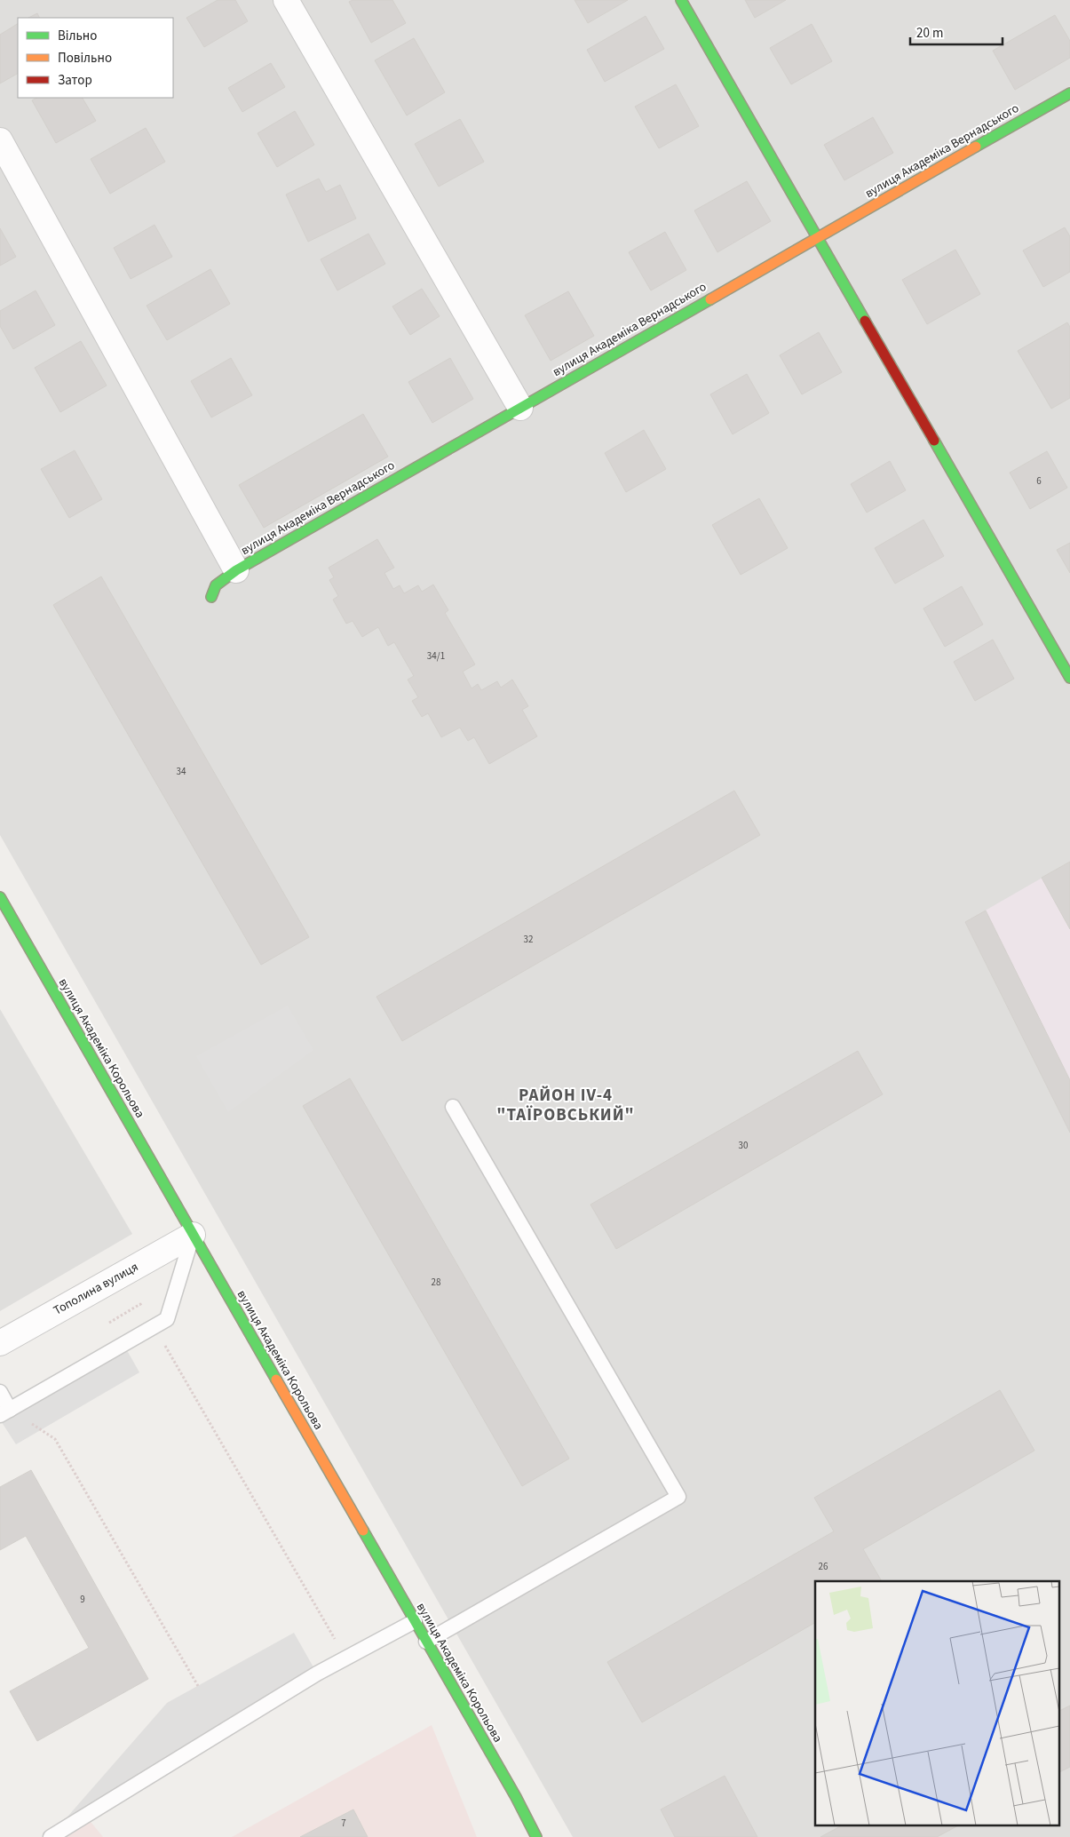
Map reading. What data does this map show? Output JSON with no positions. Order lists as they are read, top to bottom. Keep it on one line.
{"streets":{"street":["вулиця Академіка Вернадського","вулиця Академіка Корольова","Тополина вулиця"]},"crossings":[["вулиця Академіка Корольова","Тополина вулиця"]],"districts":["РАЙОН IV-4 \"ТАЇРОВСЬКИЙ\""],"house_numbers":["6","34/1","34","32","30","28","26","9","7"],"legend":["Вільно","Повільно","Затор"],"scale_bar":"20 m"}
